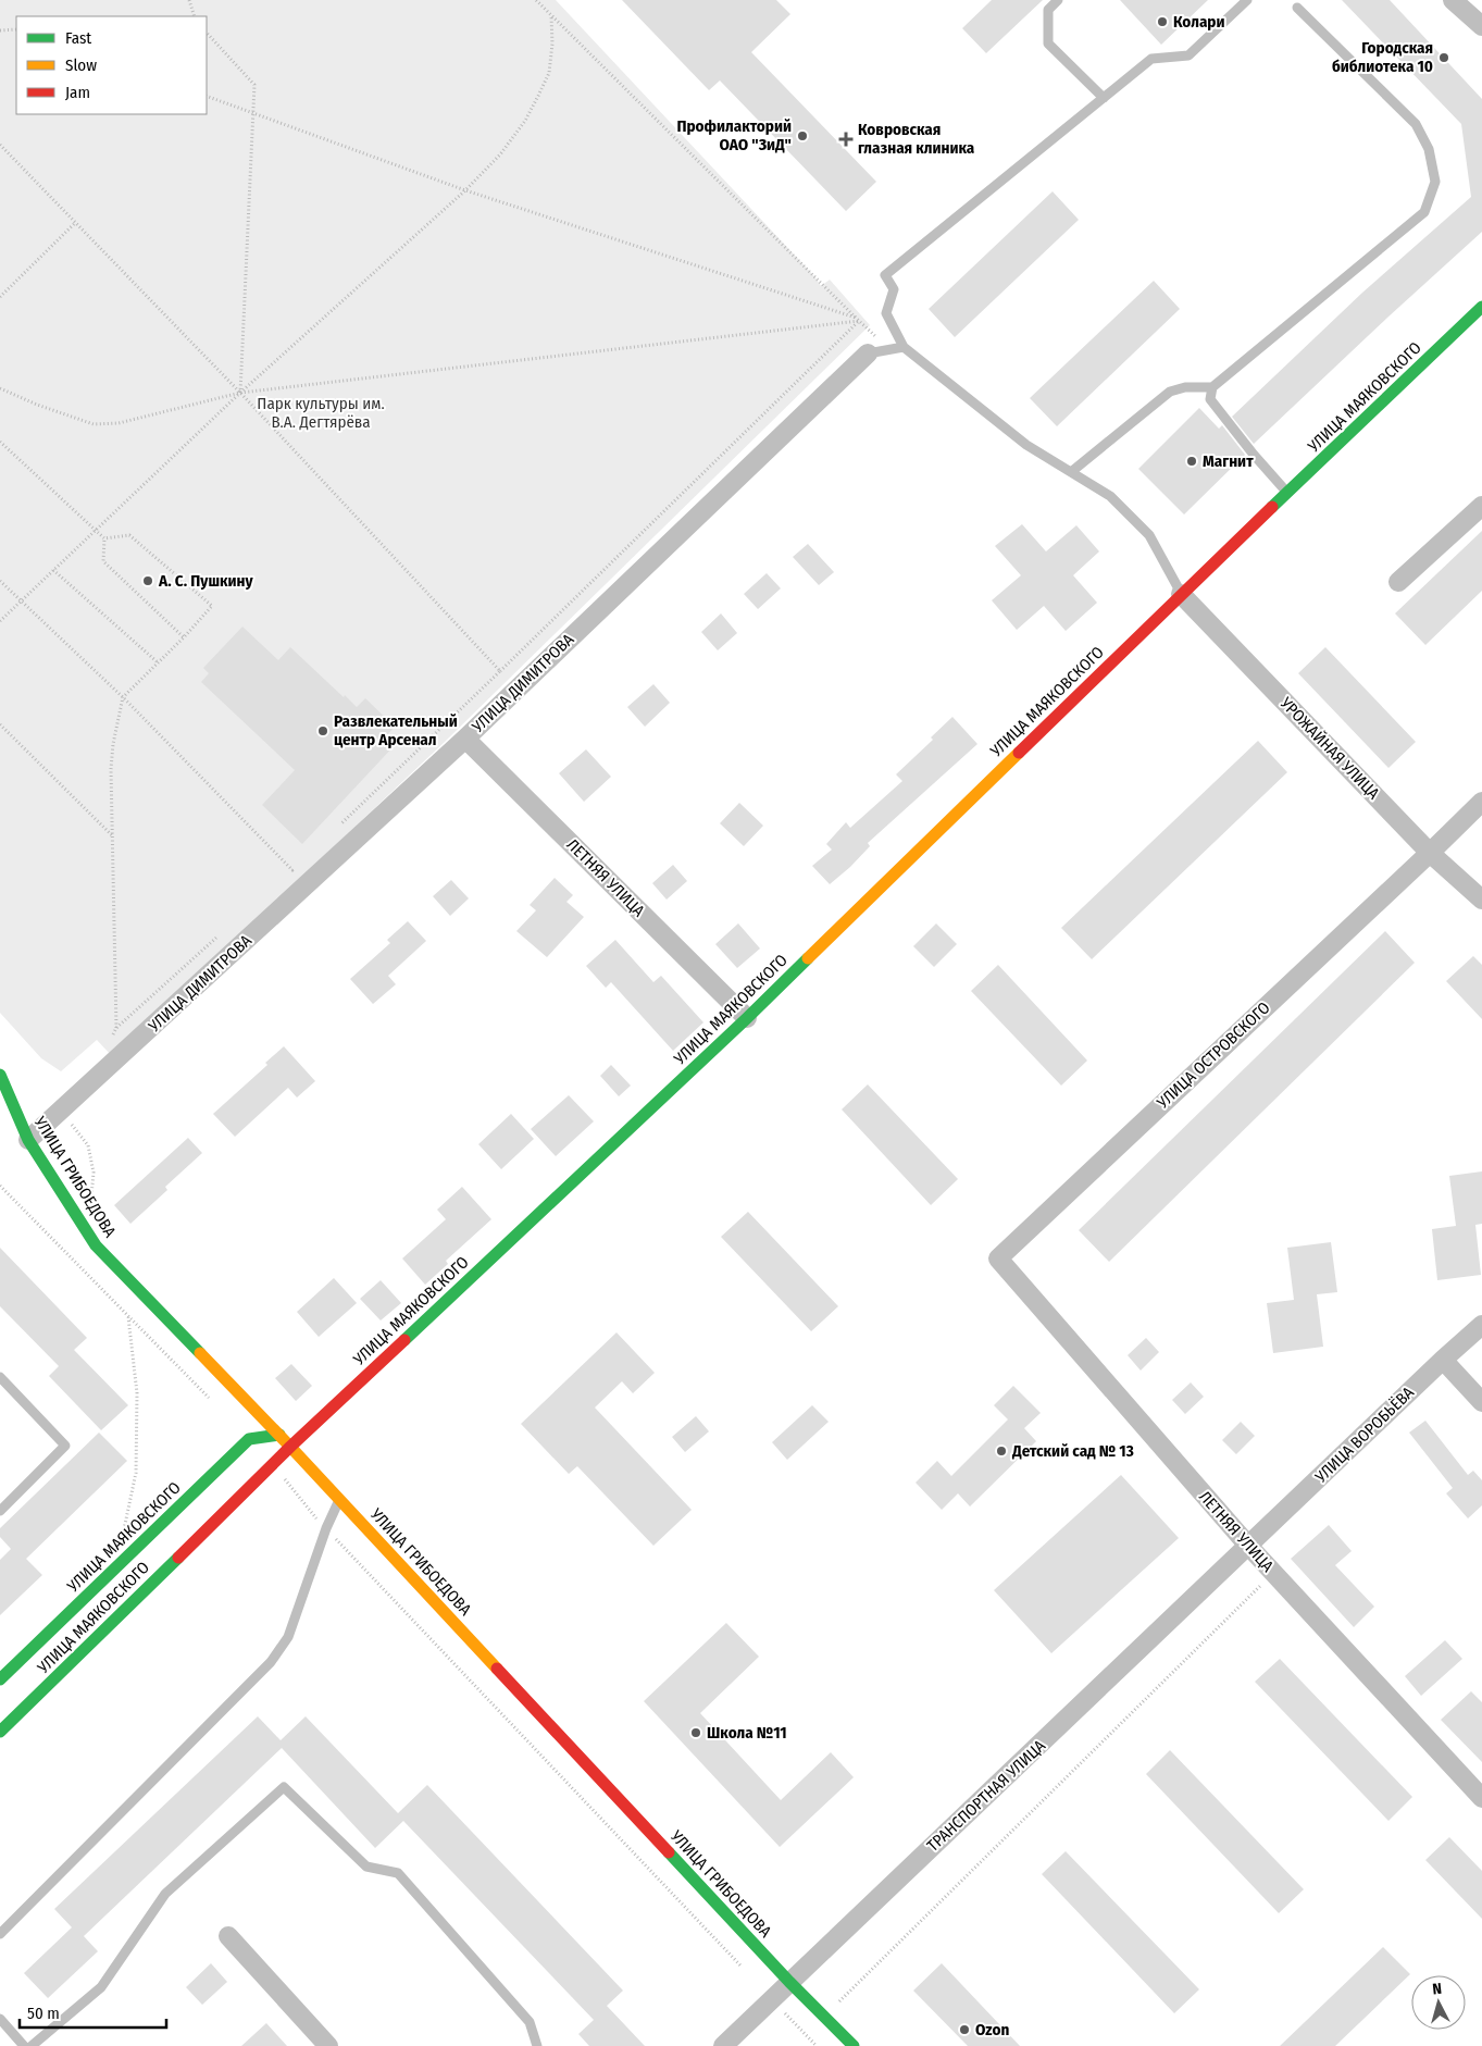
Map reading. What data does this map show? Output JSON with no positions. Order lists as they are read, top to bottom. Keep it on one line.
{"streets":{"street":["УЛИЦА МАЯКОВСКОГО","УЛИЦА ДИМИТРОВА","УРОЖАЙНАЯ УЛИЦА","ЛЕТНЯЯ УЛИЦА","УЛИЦА ОСТРОВСКОГО","УЛИЦА ГРИБОЕДОВА","УЛИЦА ВОРОБЬЁВА","ТРАНСПОРТНАЯ УЛИЦА"]},"crossings":[["УЛИЦА МАЯКОВСКОГО","УРОЖАЙНАЯ УЛИЦА"],["УЛИЦА МАЯКОВСКОГО","ЛЕТНЯЯ УЛИЦА"],["УЛИЦА МАЯКОВСКОГО","УЛИЦА ГРИБОЕДОВА"],["УЛИЦА ДИМИТРОВА","ЛЕТНЯЯ УЛИЦА"],["УЛИЦА ДИМИТРОВА","УЛИЦА ГРИБОЕДОВА"],["УРОЖАЙНАЯ УЛИЦА","УЛИЦА ОСТРОВСКОГО"],["ЛЕТНЯЯ УЛИЦА","УЛИЦА ОСТРОВСКОГО"],["ЛЕТНЯЯ УЛИЦА","УЛИЦА ВОРОБЬЁВА"],["ЛЕТНЯЯ УЛИЦА","ТРАНСПОРТНАЯ УЛИЦА"],["УЛИЦА ГРИБОЕДОВА","ТРАНСПОРТНАЯ УЛИЦА"],["УЛИЦА ВОРОБЬЁВА","ТРАНСПОРТНАЯ УЛИЦА"]],"parks":["Парк культуры им. В.А. Дегтярёва"],"places":{"other":["Колари","Городская библиотека 10","Профилакторий ОАО \"ЗиД\"","Магнит","А. С. Пушкину","Развлекательный центр Арсенал","Детский сад № 13","Школа №11","Ozon"],"health":["Ковровская глазная клиника"]},"legend":["Fast","Slow","Jam"],"scale_bar":"50 m","north":"top"}
